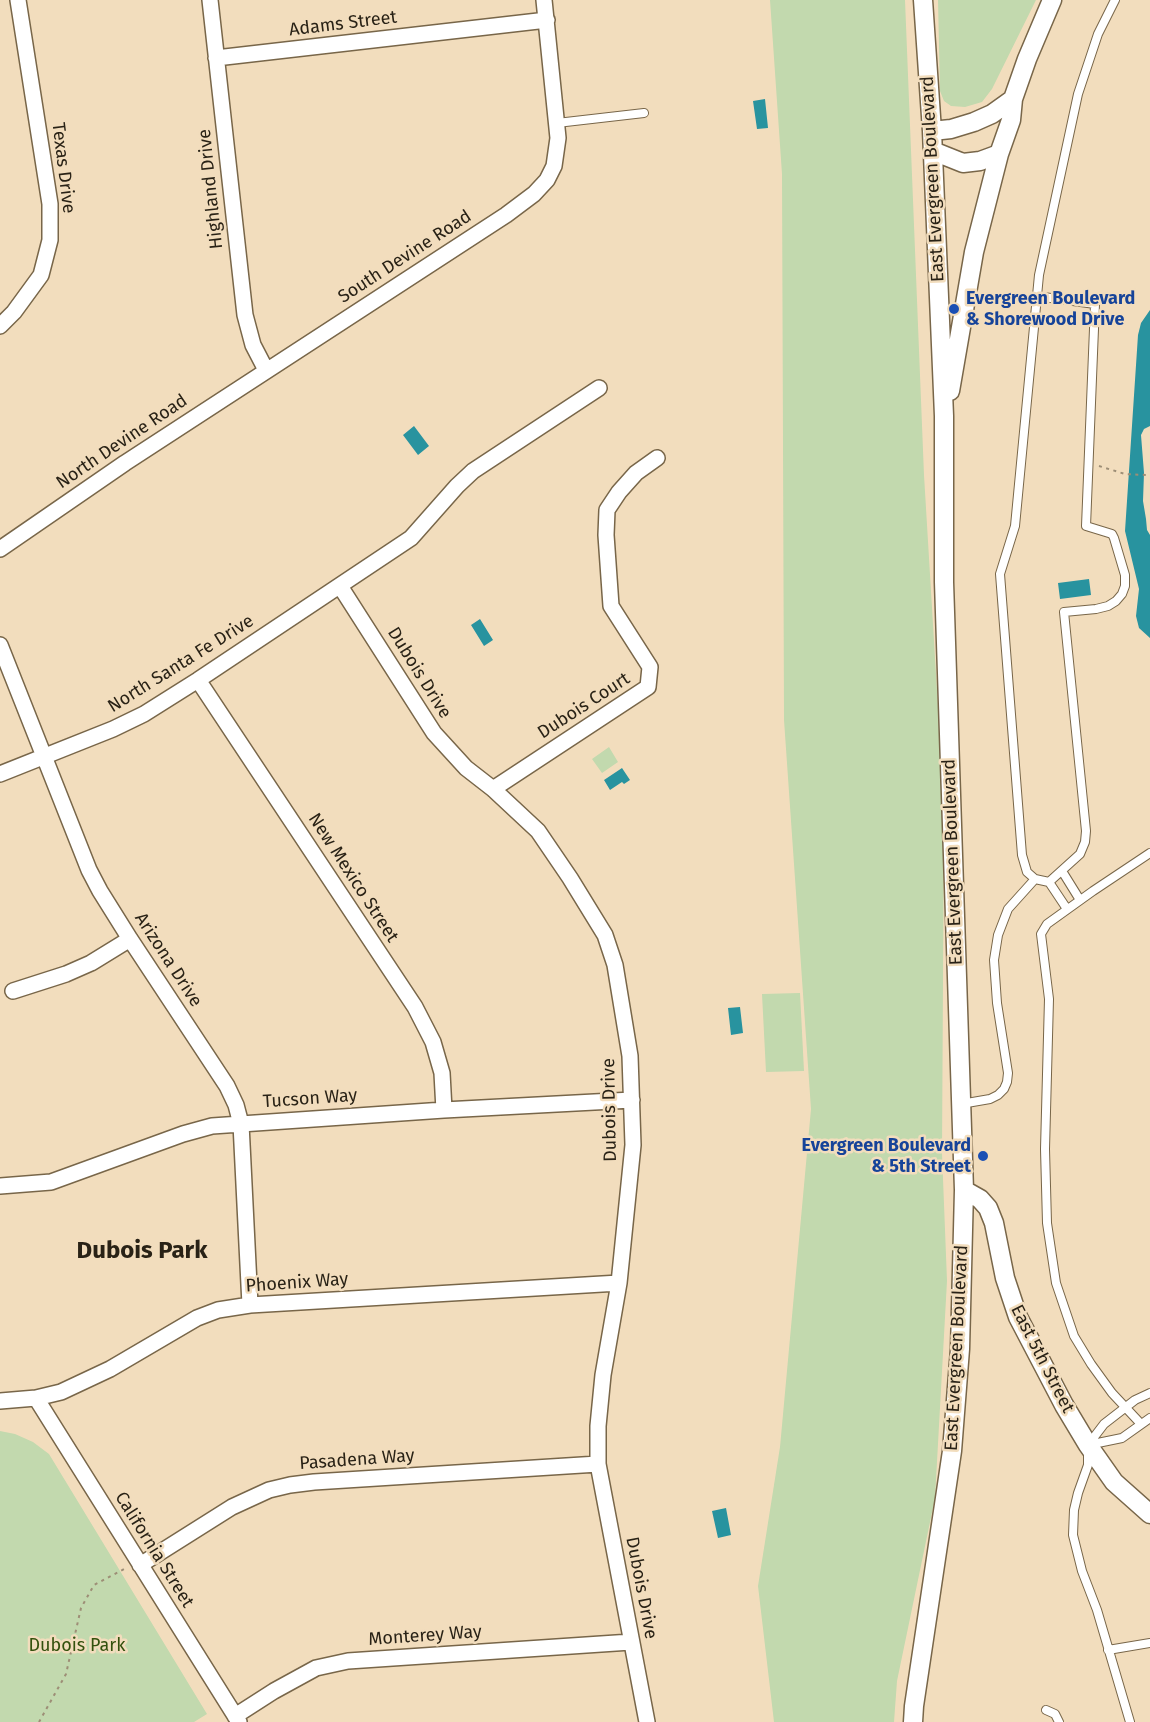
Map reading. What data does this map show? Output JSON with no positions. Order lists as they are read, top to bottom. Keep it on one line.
{"streets":{"street":["Adams Street","Texas Drive","East Evergreen Boulevard","Highland Drive","South Devine Road","North Devine Road","North Santa Fe Drive","Dubois Drive","Dubois Court","New Mexico Street","Arizona Drive","Tucson Way","Phoenix Way","East 5th Street","Pasadena Way","California Street","Monterey Way"]},"crossings":[["Adams Street","Highland Drive"],["East Evergreen Boulevard","East 5th Street"],["Highland Drive","South Devine Road"],["Highland Drive","North Devine Road"],["South Devine Road","North Devine Road"],["North Santa Fe Drive","Dubois Drive"],["North Santa Fe Drive","New Mexico Street"],["North Santa Fe Drive","Arizona Drive"],["Dubois Drive","Dubois Court"],["Dubois Drive","Tucson Way"],["Dubois Drive","Phoenix Way"],["Dubois Drive","Pasadena Way"],["Dubois Drive","Monterey Way"],["New Mexico Street","Tucson Way"],["Arizona Drive","Tucson Way"],["Arizona Drive","Phoenix Way"],["Phoenix Way","California Street"],["Pasadena Way","California Street"],["California Street","Monterey Way"]],"districts":["Dubois Park"],"parks":["Dubois Park"],"places":["Evergreen Boulevard & Shorewood Drive","Evergreen Boulevard & 5th Street"]}
